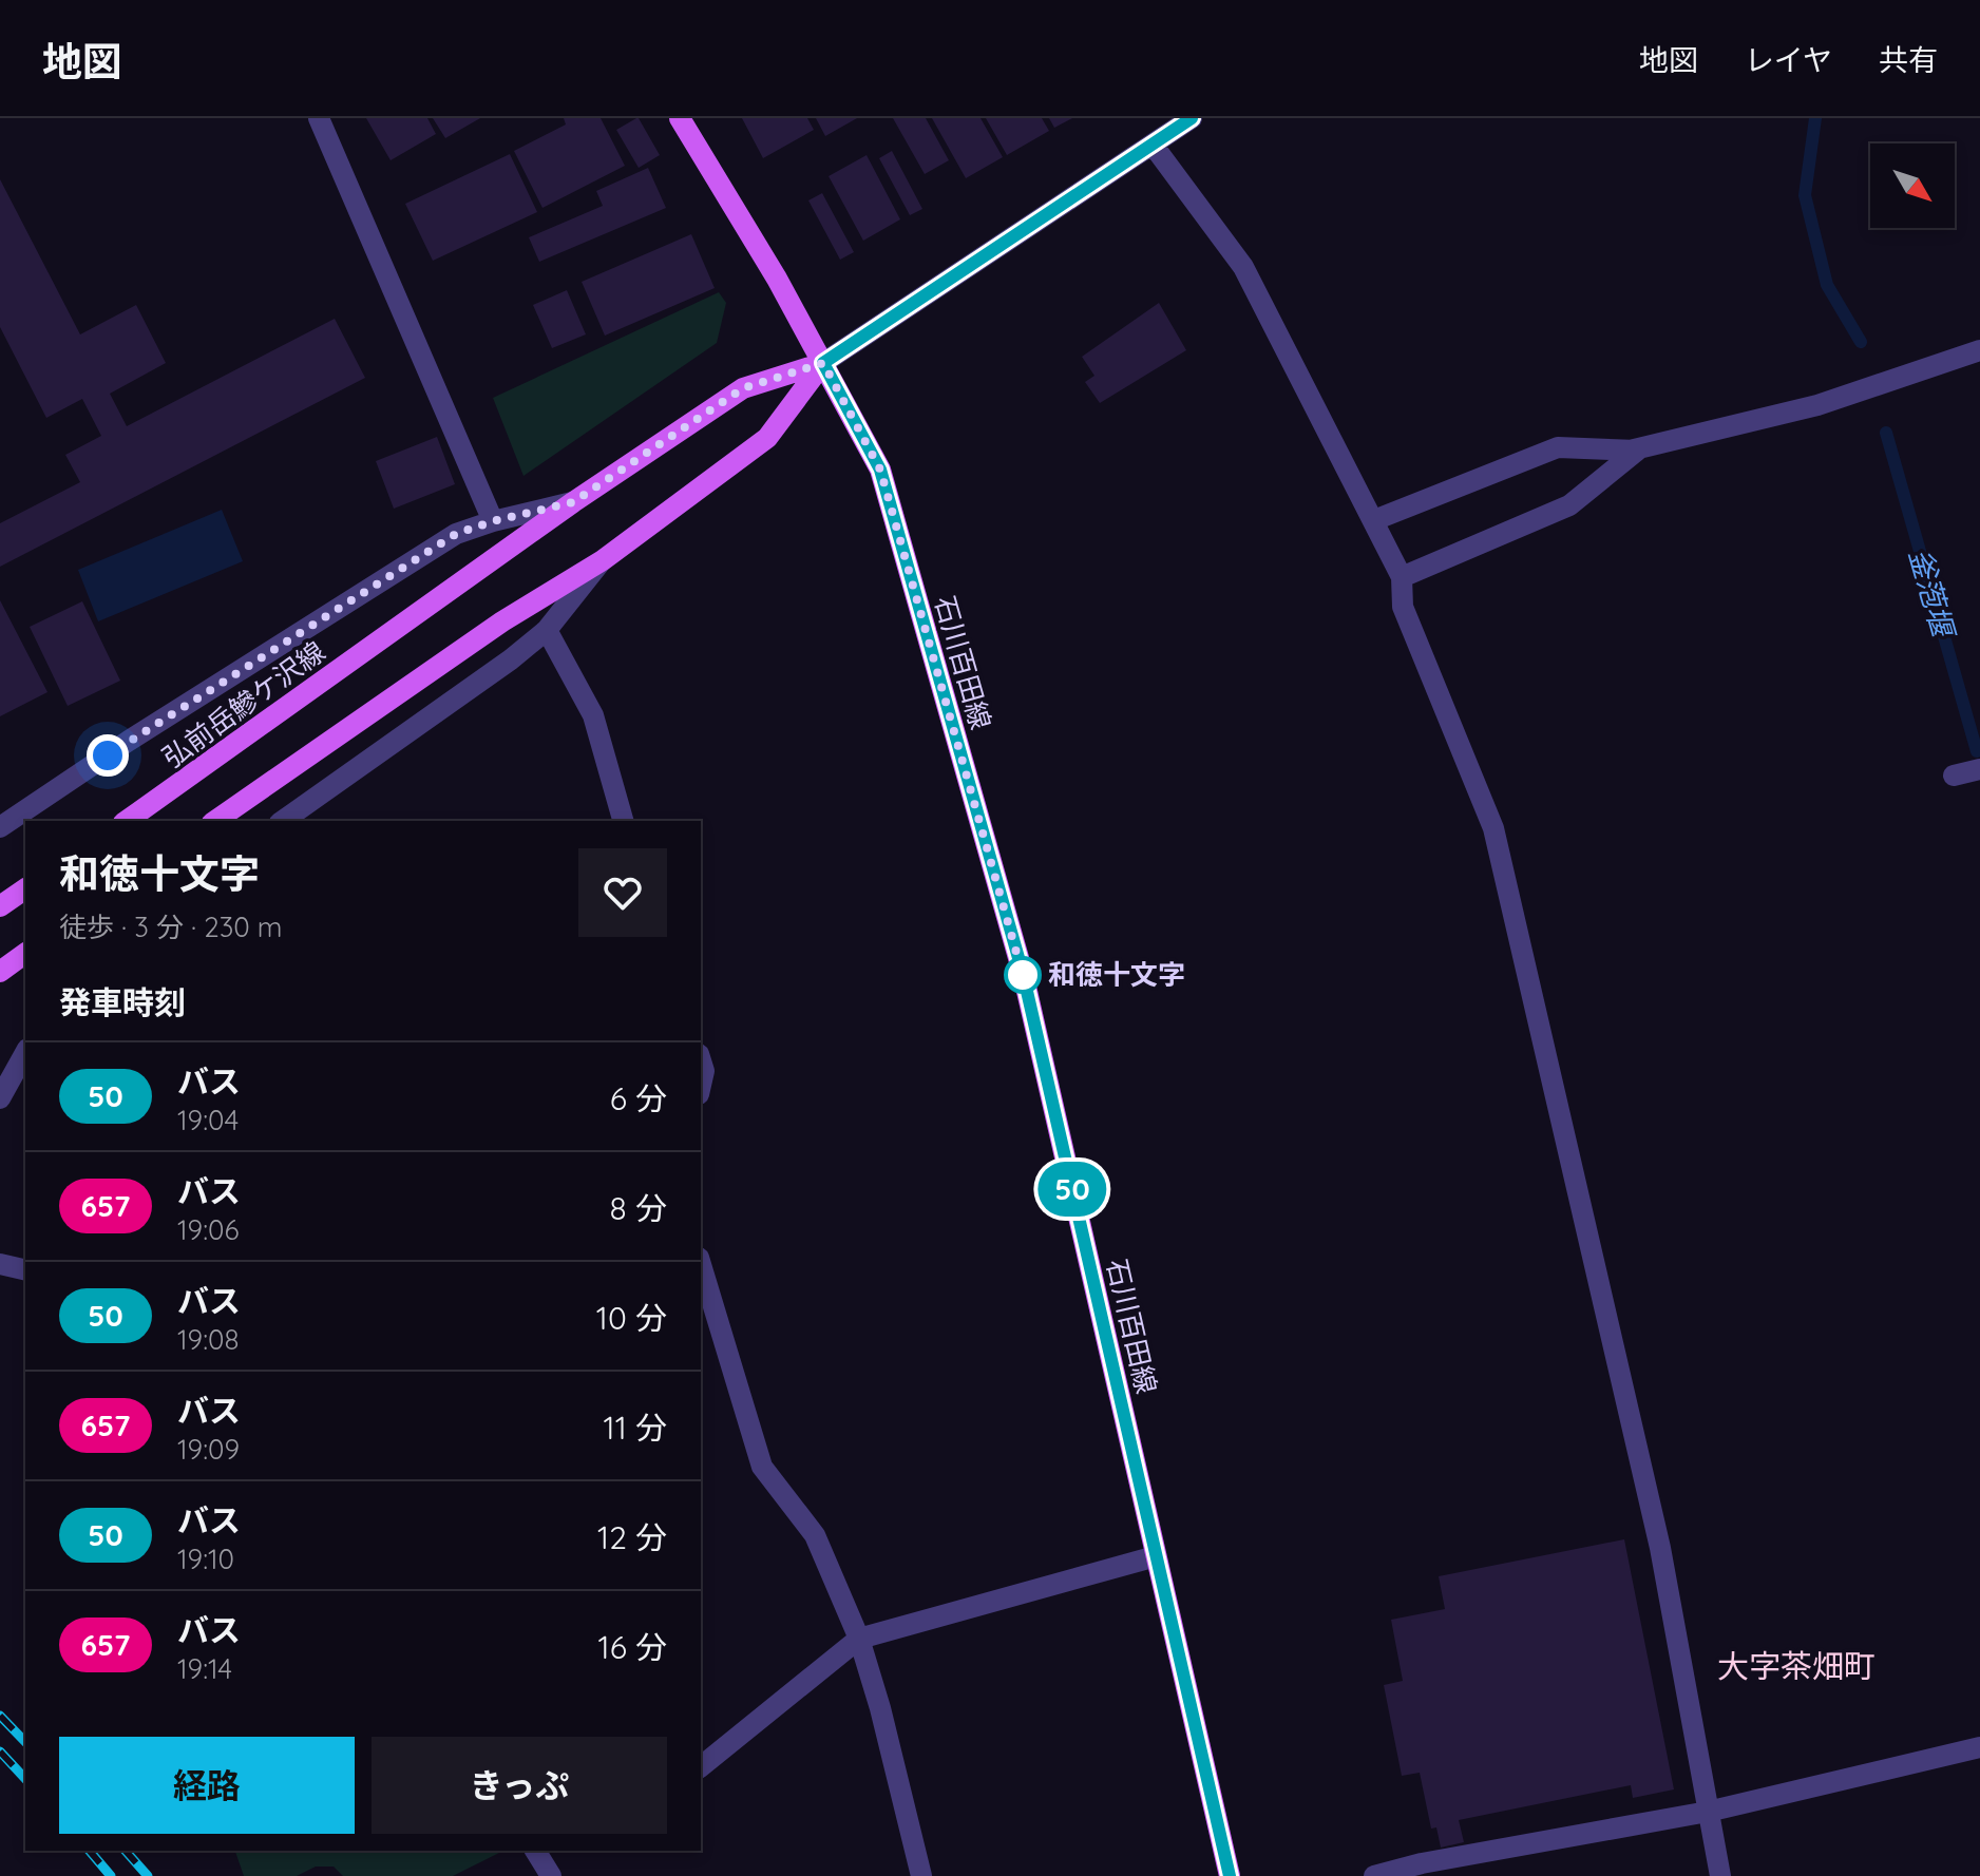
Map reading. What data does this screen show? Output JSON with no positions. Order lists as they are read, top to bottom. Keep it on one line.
{"streets":{"main road":["石川百田線","弘前岳鰺ケ沢線"]},"crossings":[["石川百田線","弘前岳鰺ケ沢線"]],"districts":["大字茶畑町"],"water":["釜萢堰"],"places":["和徳十文字"],"lines":["bus line 50"],"north":"bottom right","page":{"header":"地図","nav":["地図","レイヤ","共有"],"on_map":"50","heading":[["和徳十文字","徒歩 · 3 分 · 230 m"],"発車時刻"],"list":[{"mark":"50","name":"バス","note":"19:04","value":"6 分"},{"mark":"657","name":"バス","note":"19:06","value":"8 分"},{"mark":"50","name":"バス","note":"19:08","value":"10 分"},{"mark":"657","name":"バス","note":"19:09","value":"11 分"},{"mark":"50","name":"バス","note":"19:10","value":"12 分"},{"mark":"657","name":"バス","note":"19:14","value":"16 分"}],"buttons":["経路","きっぷ"]}}
